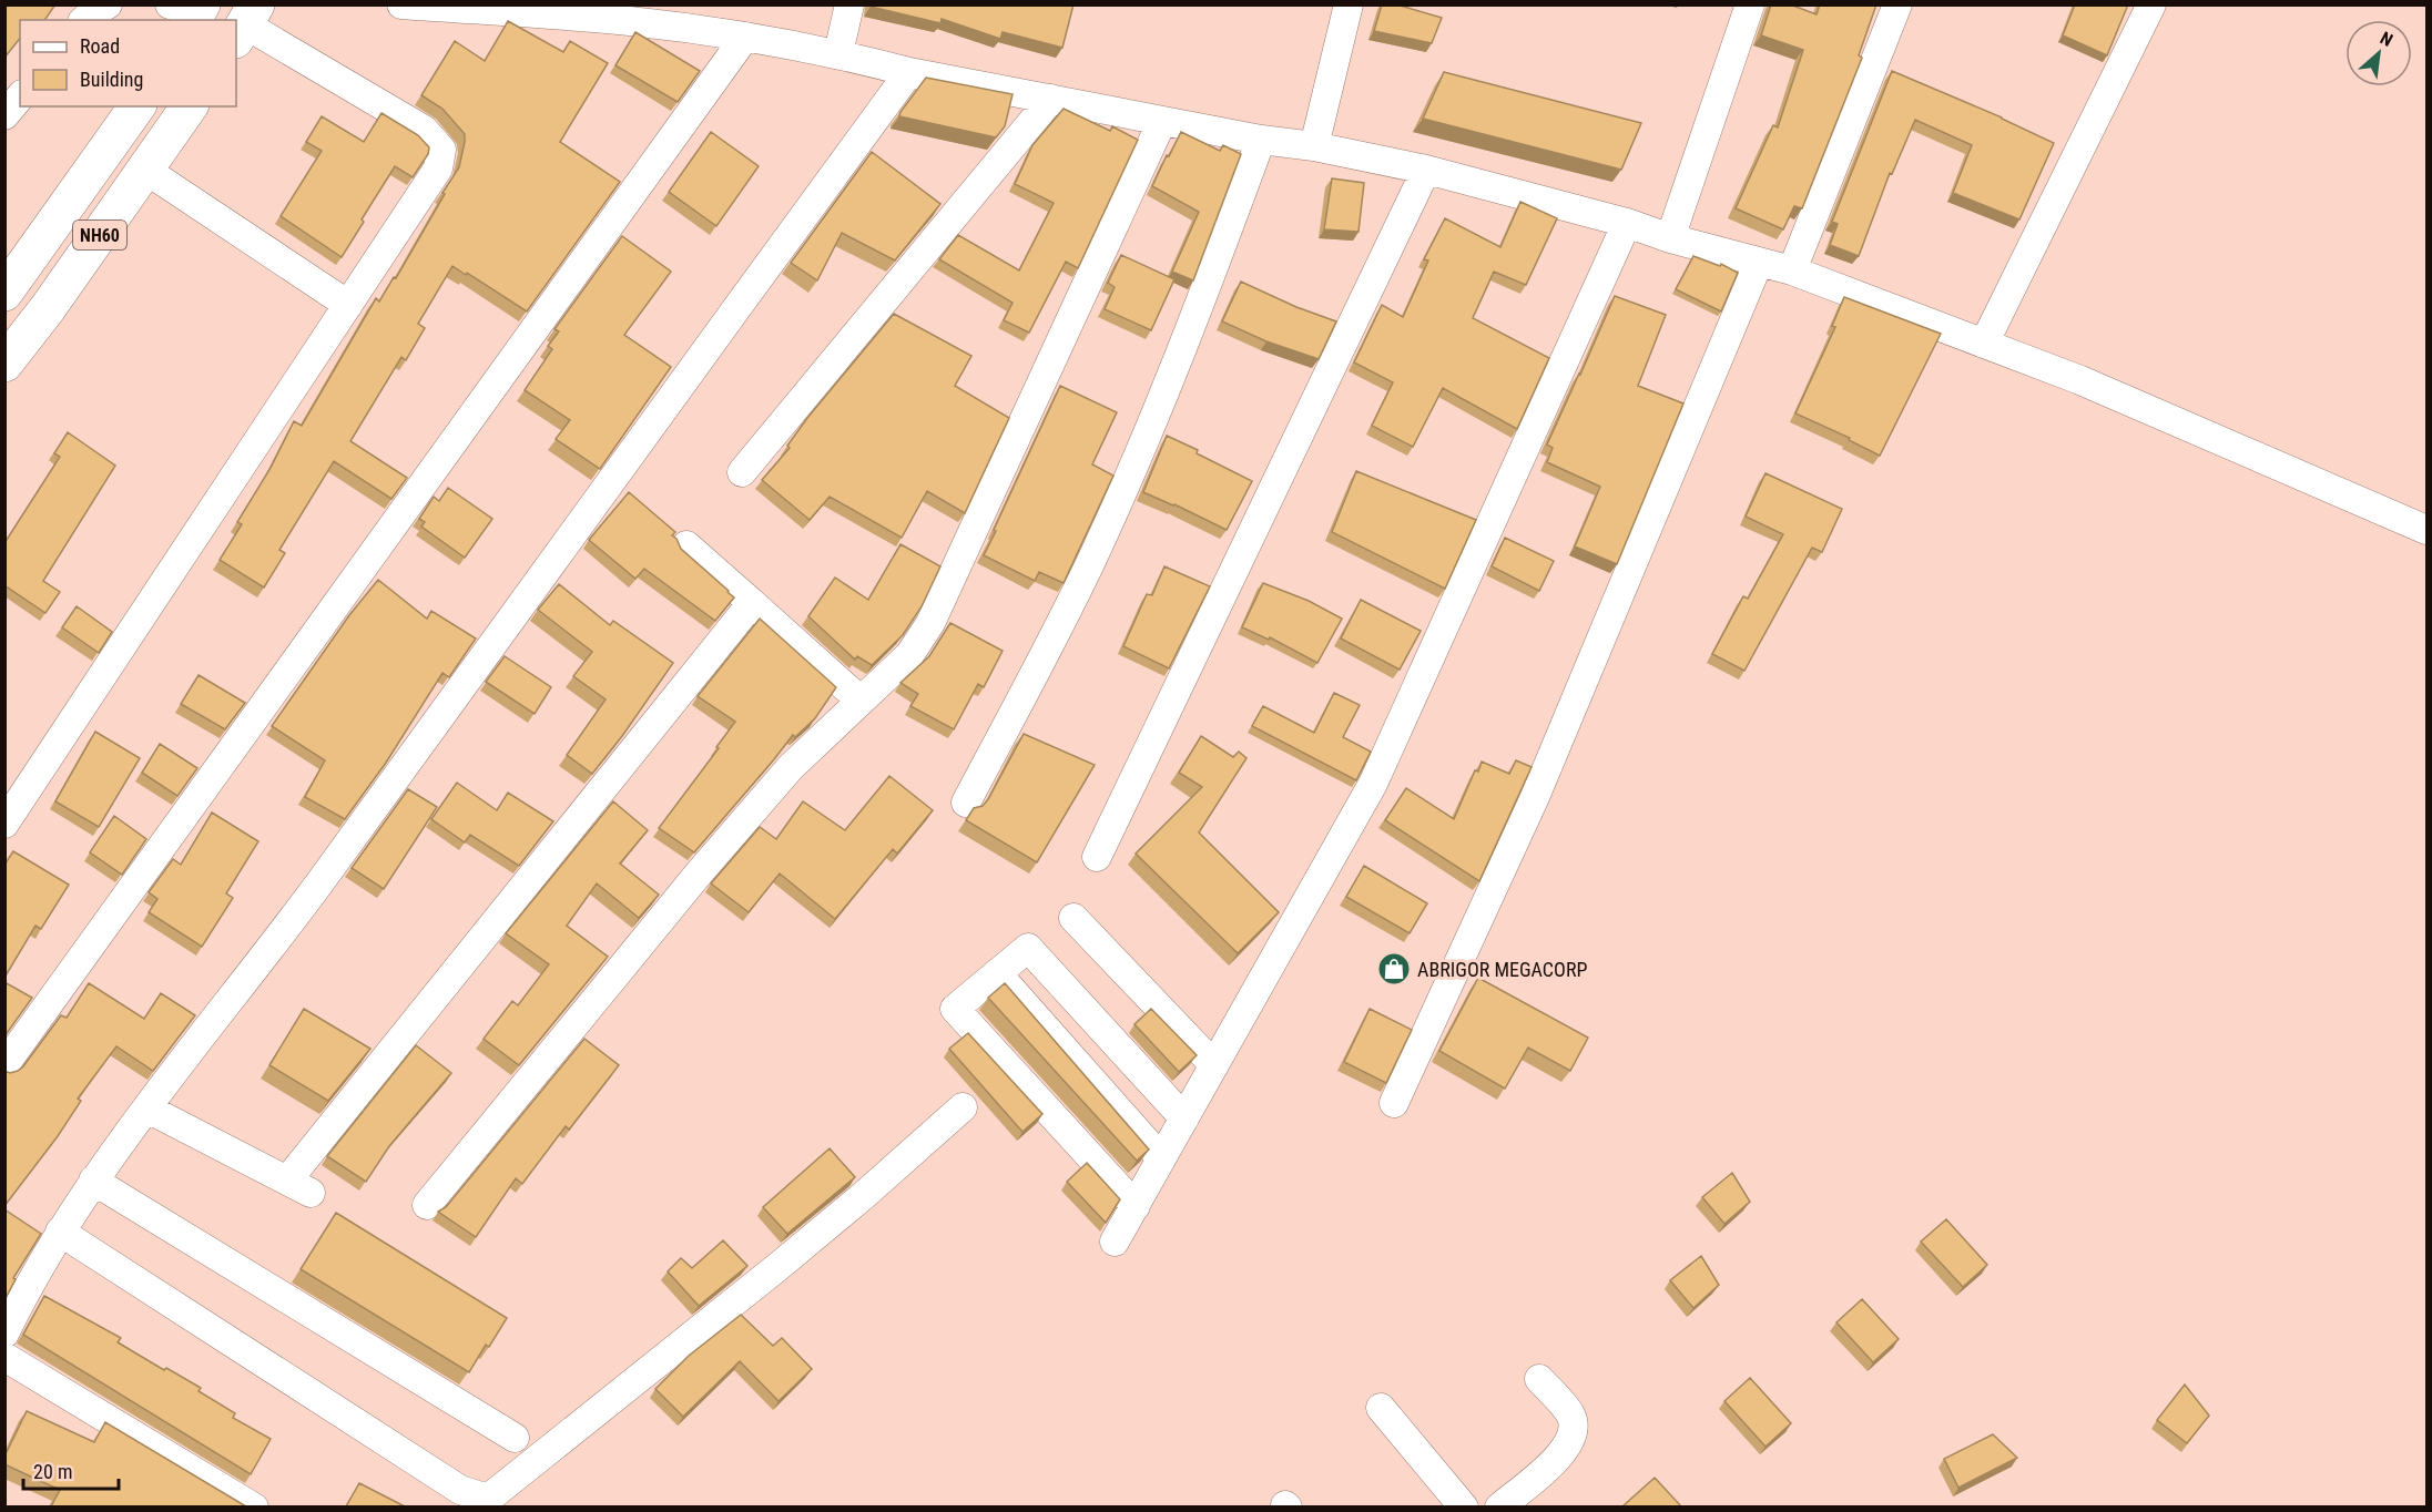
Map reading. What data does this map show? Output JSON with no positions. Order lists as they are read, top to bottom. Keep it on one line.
{"streets":{"highway":["NH60"]},"places":{"shop":["ABRIGOR MEGACORP"]},"legend":["Road","Building"],"scale_bar":"20 m","north":"top right"}
